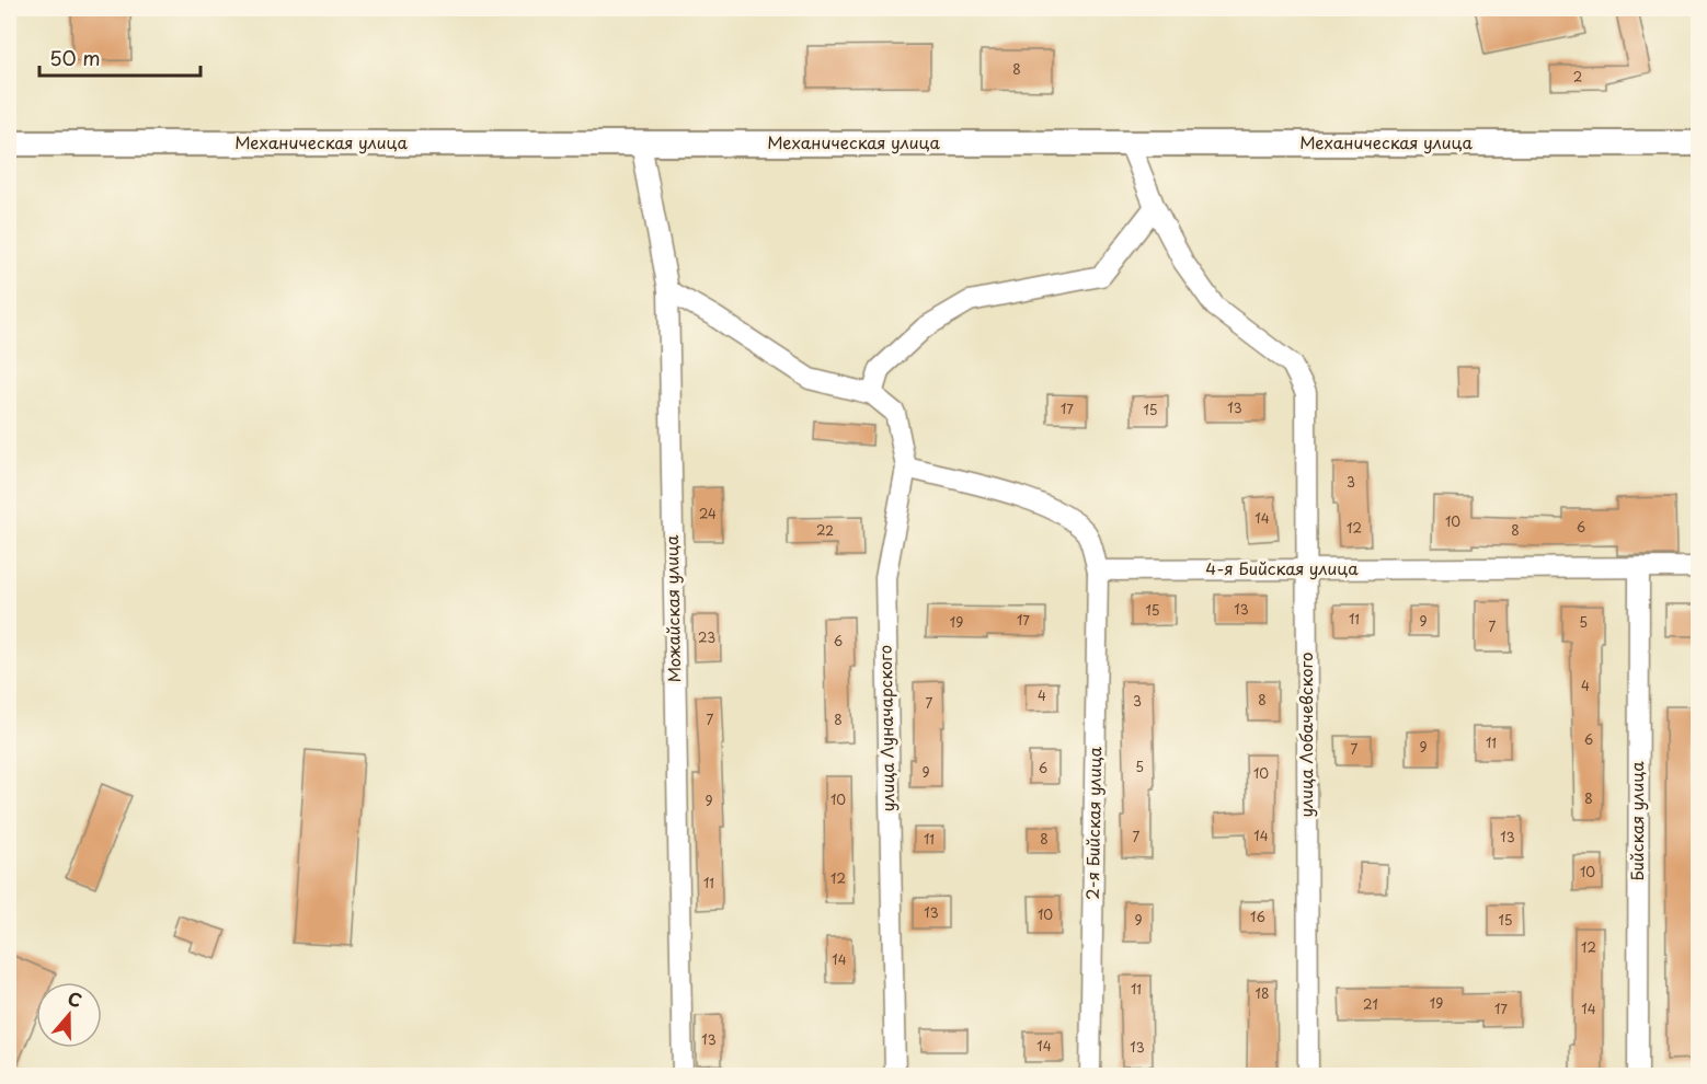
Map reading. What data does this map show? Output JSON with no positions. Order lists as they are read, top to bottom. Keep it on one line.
{"streets":{"street":["Механическая улица","4-я Бийская улица","Можайская улица","улица Луначарского","улица Лобачевского","Бийская улица","2-я Бийская улица"]},"crossings":[["Механическая улица","Можайская улица"],["4-я Бийская улица","улица Лобачевского"],["4-я Бийская улица","Бийская улица"],["4-я Бийская улица","2-я Бийская улица"]],"house_numbers":["8","2","13","17","15","3","24","14","10","6","12","22","8","13","15","11","17","9","19","5","7","23","6","4","4","8","3","7","7","8","6","11","9","7","5","6","9","10","8","10","9","14","7","13","11","8","10","12","11","13","10","16","9","15","12","14","11","18","19","21","17","14","13","14","13"],"scale_bar":"50 m","north":"top"}
